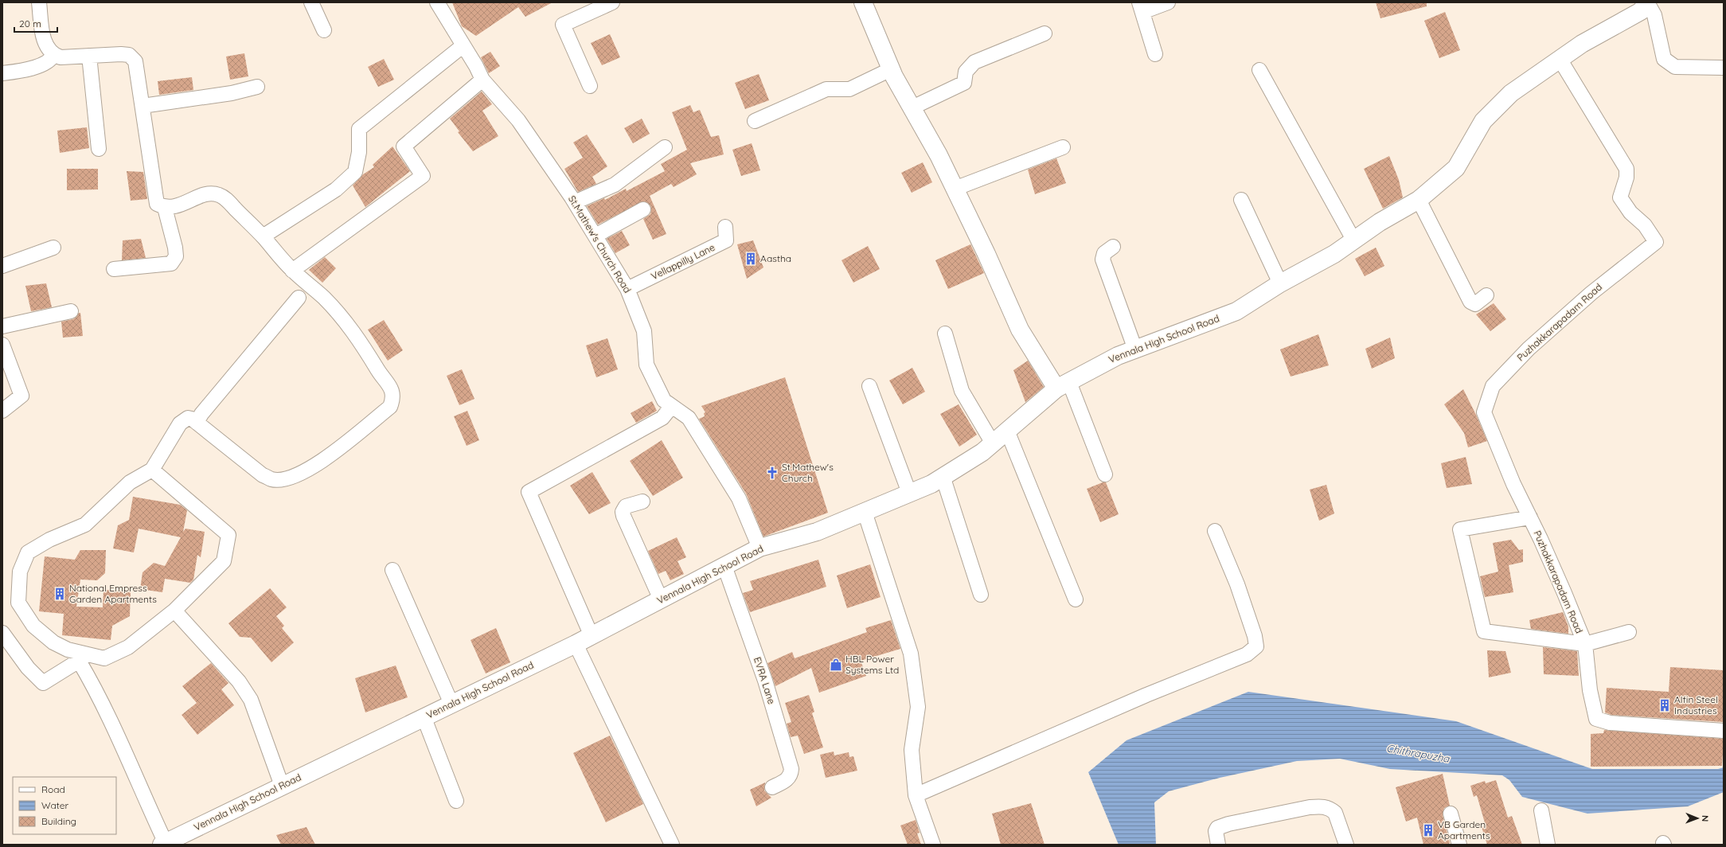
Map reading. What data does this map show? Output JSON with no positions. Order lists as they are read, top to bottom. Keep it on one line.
{"streets":{"main road":["Vennala High School Road"],"street":["St.Mathew's Church Road","Vellappilly Lane","Puzhakkarapadam Road","EVRA Lane"]},"crossings":[["St.Mathew's Church Road","Vellappilly Lane"],["St.Mathew's Church Road","Vennala High School Road"],["Puzhakkarapadam Road","Vennala High School Road"],["Vennala High School Road","EVRA Lane"]],"water":["Chithrapuzha"],"places":{"building":["Aastha","National Empress Garden Apartments","Alfin Steel Industries","VB Garden Apartments"],"church":["St.Mathew's Church"],"shop":["HBL Power Systems Ltd"]},"legend":["Road","Water","Building"],"scale_bar":"20 m","north":"right"}
